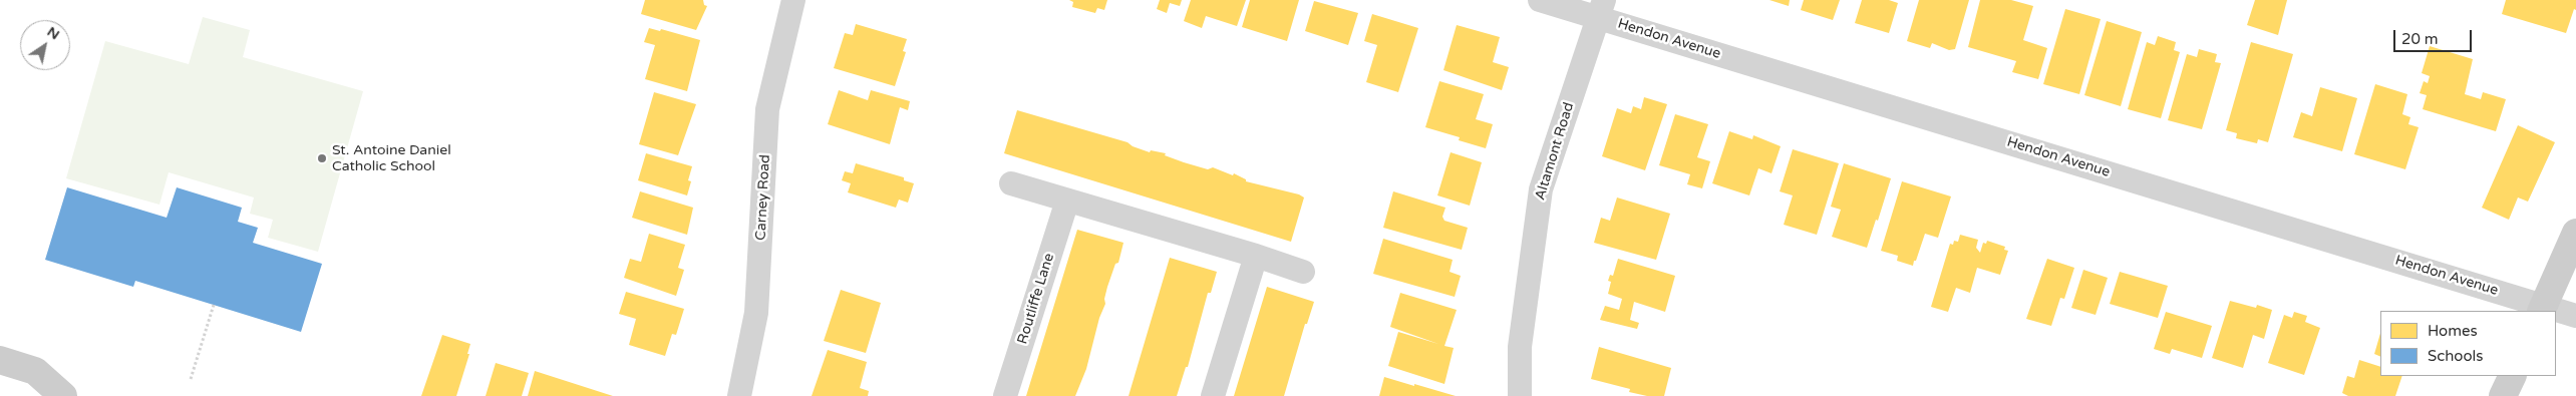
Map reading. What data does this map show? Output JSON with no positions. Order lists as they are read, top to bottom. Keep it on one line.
{"streets":{"street":["Hendon Avenue","Altamont Road","Carney Road","Routliffe Lane"]},"crossings":[["Hendon Avenue","Altamont Road"]],"places":["St. Antoine Daniel Catholic School"],"legend":["Homes","Schools"],"scale_bar":"20 m","north":"top right"}
